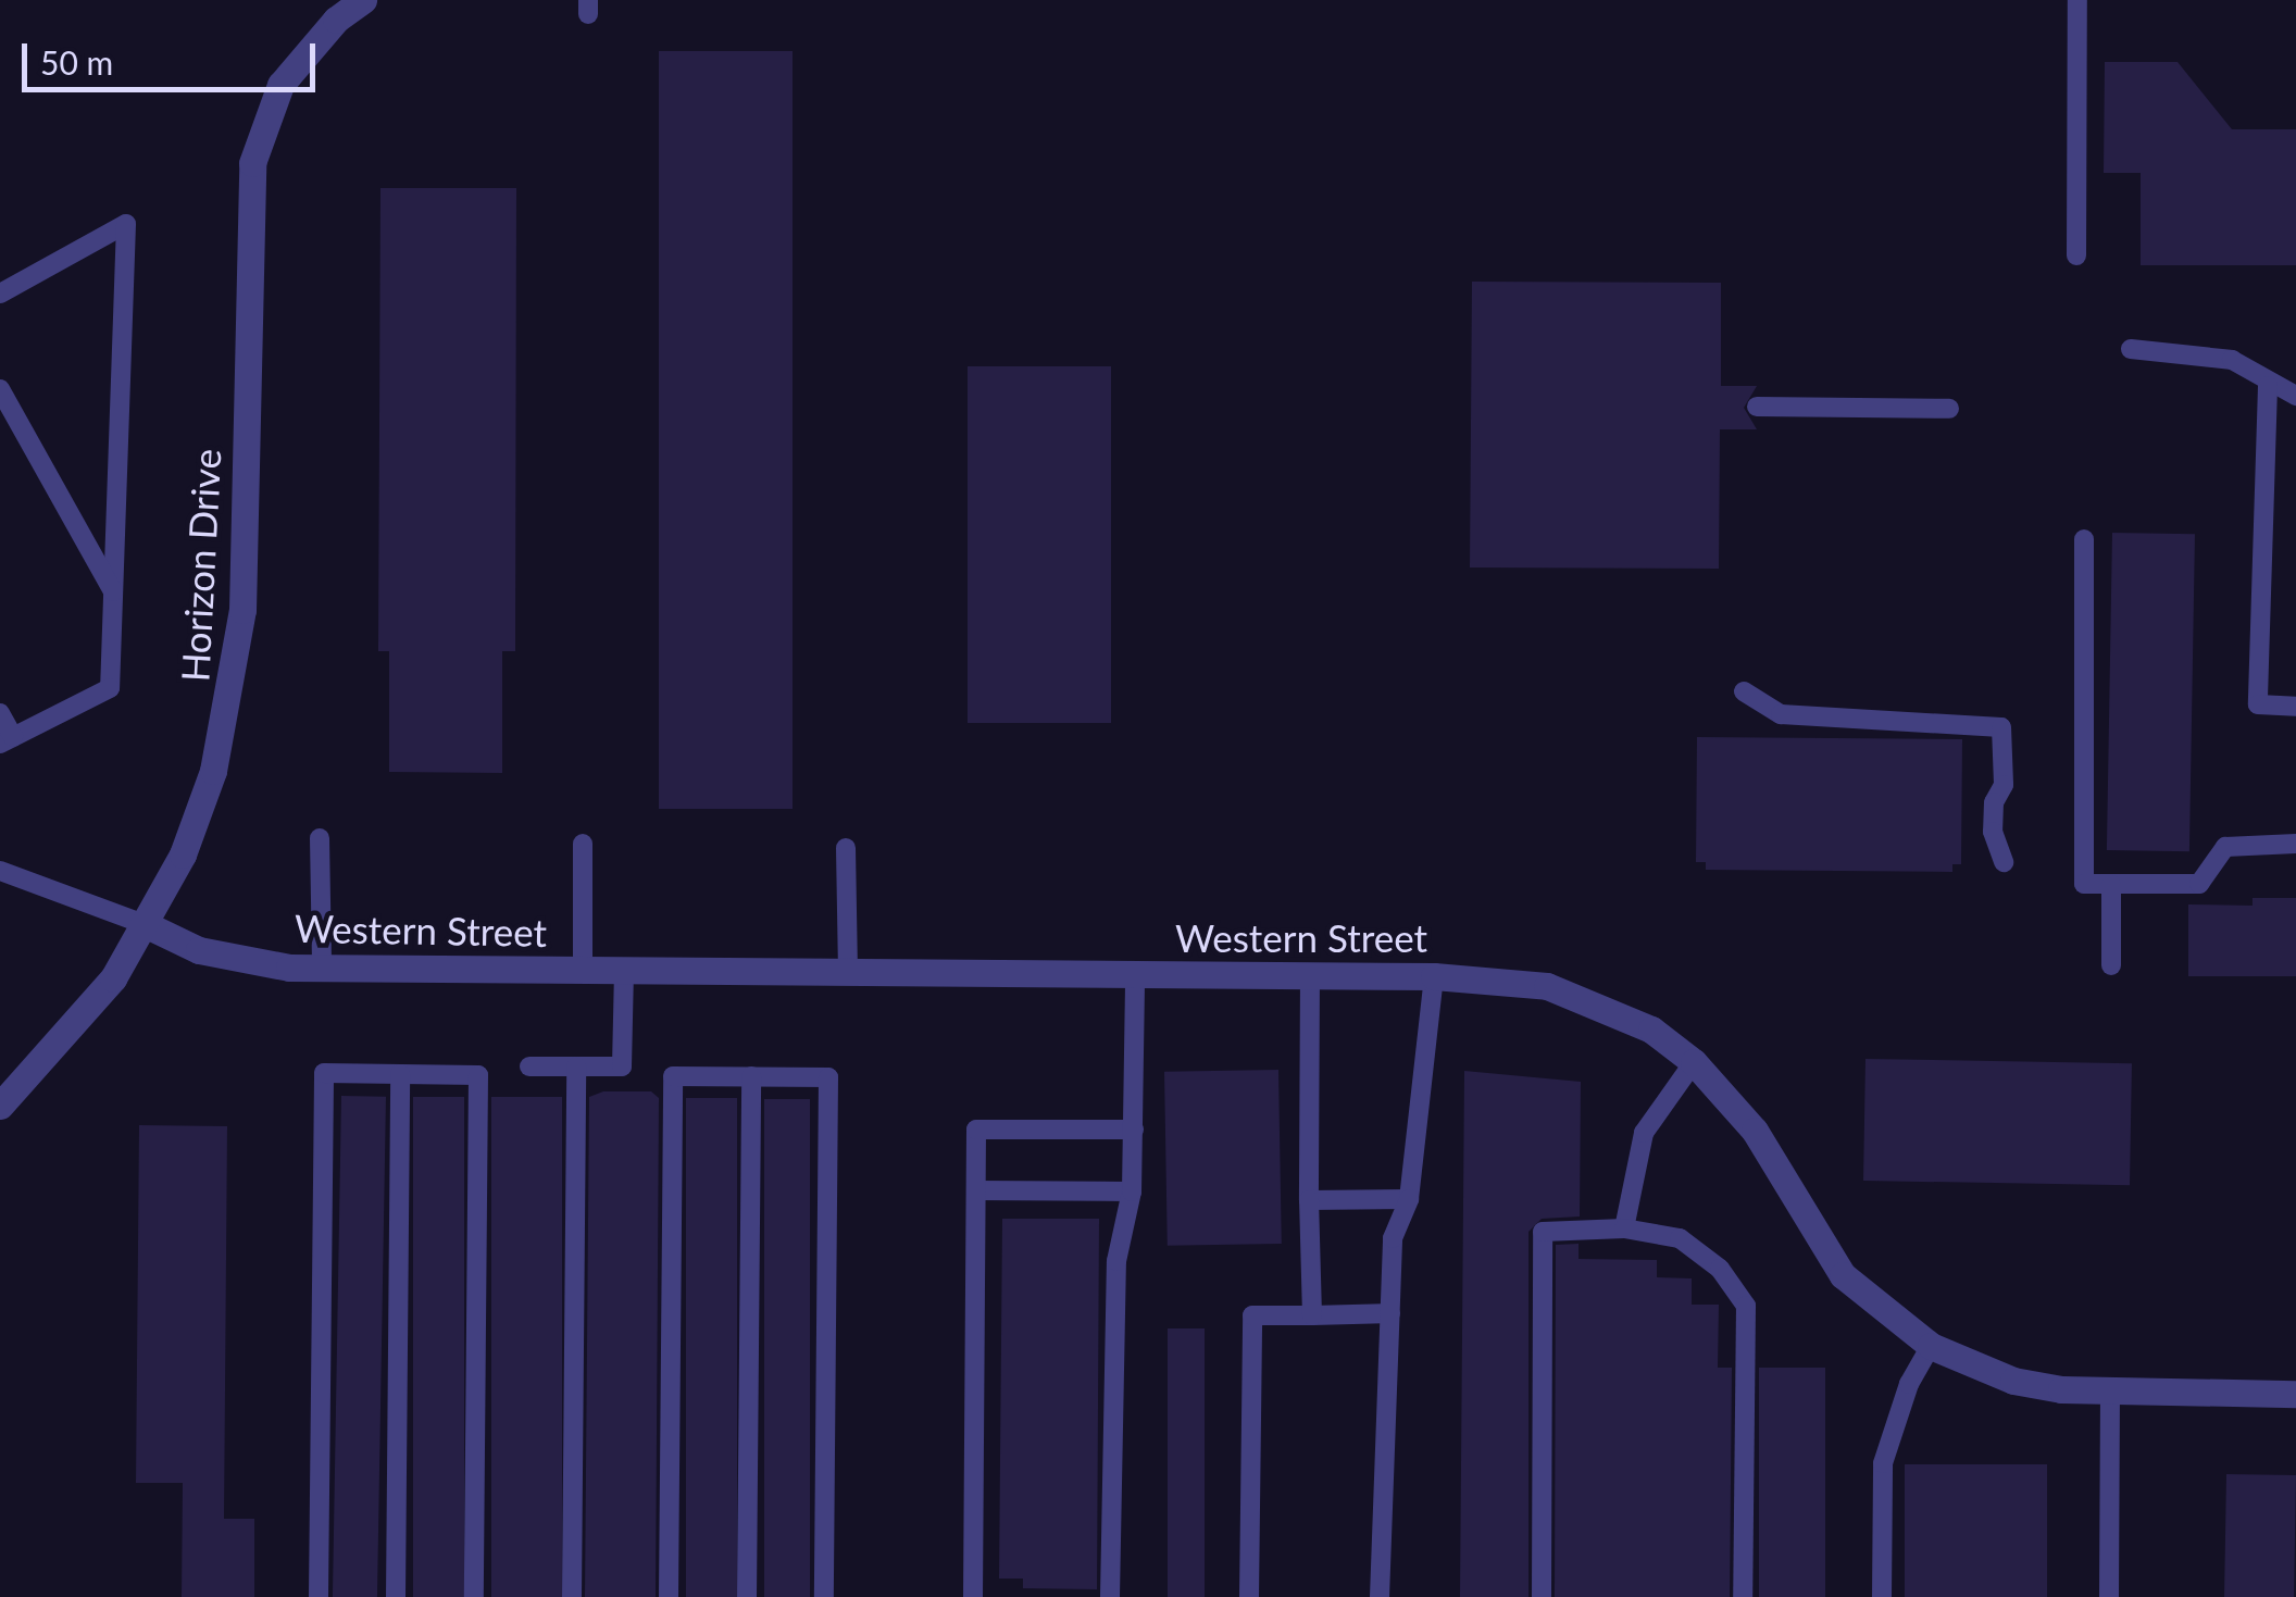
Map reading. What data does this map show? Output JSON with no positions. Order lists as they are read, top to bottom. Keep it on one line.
{"streets":{"street":["Horizon Drive","Western Street"]},"crossings":[["Horizon Drive","Western Street"]],"scale_bar":"50 m"}
